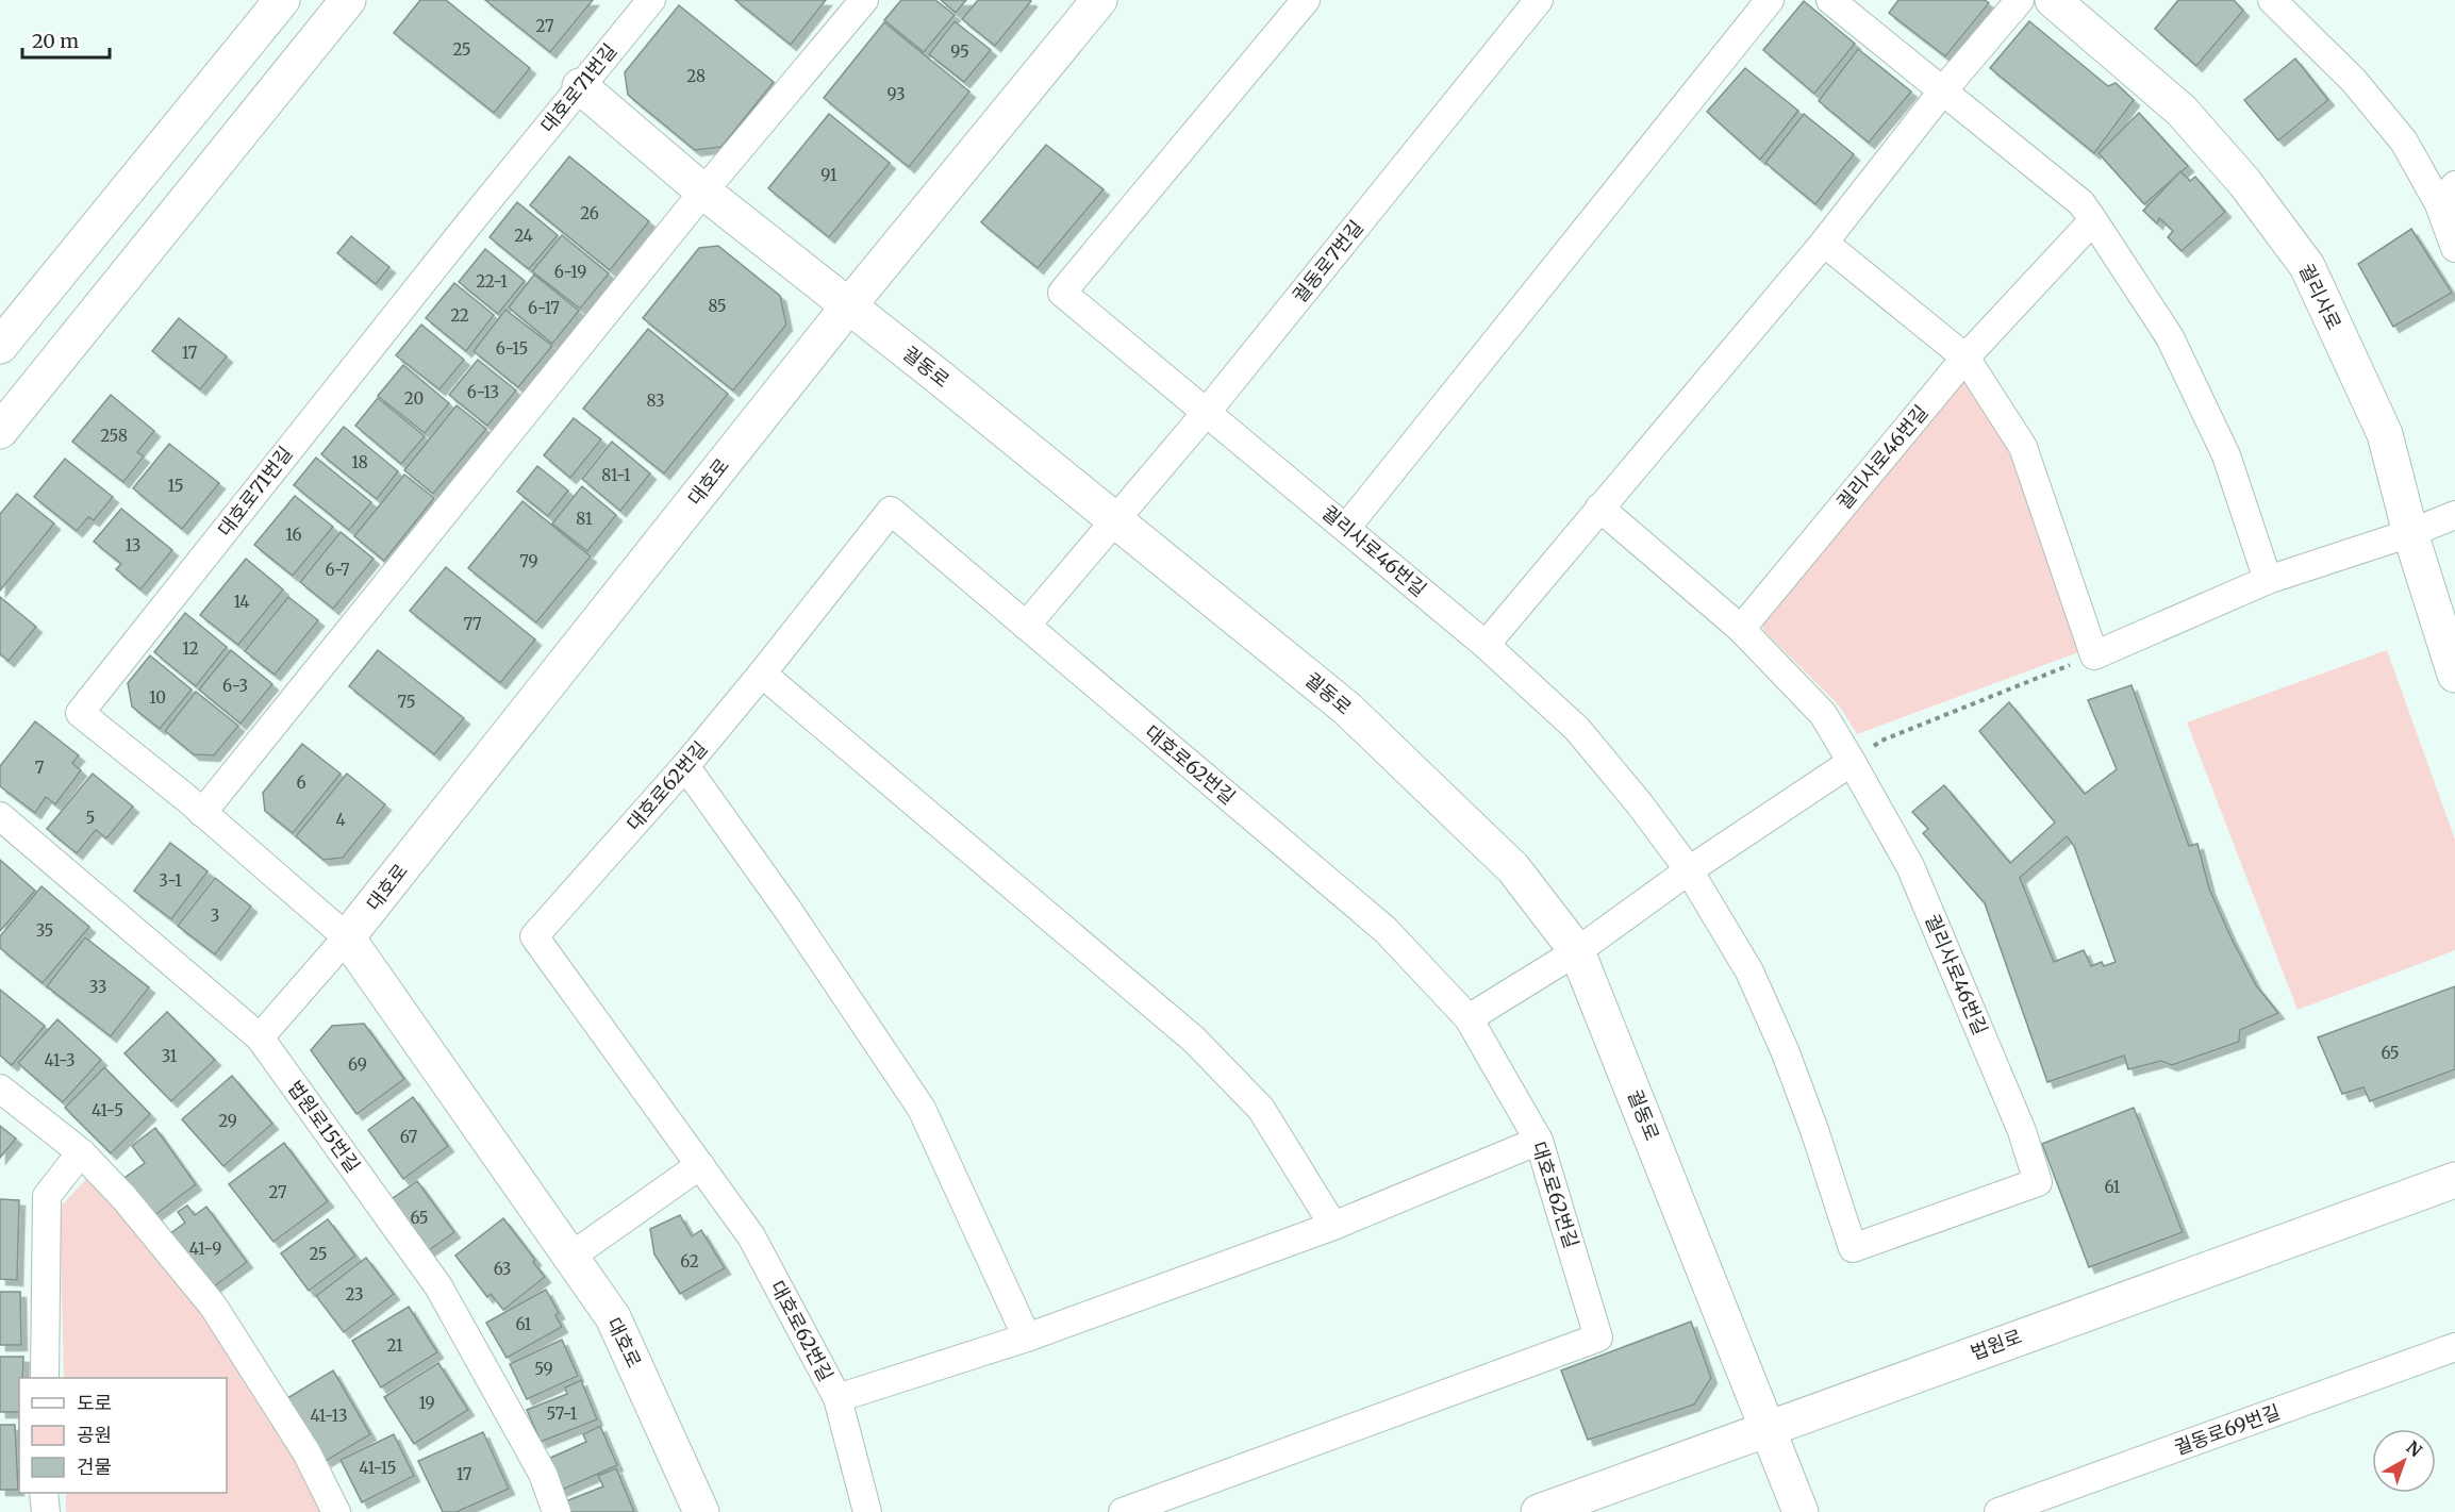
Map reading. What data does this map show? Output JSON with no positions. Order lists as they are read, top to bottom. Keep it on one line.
{"streets":{"street":["대호로71번길","궐동로7번길","궐리사로","궐동로","궐리사로46번길","대호로","대호로62번길","법원로15번길","법원로","궐동로69번길"]},"crossings":[["대호로71번길","궐동로"],["대호로71번길","대호로"],["궐동로7번길","궐동로"],["궐동로7번길","궐리사로46번길"],["궐동로7번길","대호로62번길"],["궐동로","대호로"],["궐동로","법원로"]],"house_numbers":["27","25","95","28","93","91","26","24","6-19","22-1","85","6-17","22","6-15","17","6-13","20","83","258","18","81-1","15","81","16","13","79","6-7","14","77","12","6-3","10","75","7","6","5","4","3-1","3","35","33","65","31","41-3","69","41-5","29","67","61","27","65","41-9","25","62","63","23","61","21","59","19","57-1","41-13","41-15","17"],"legend":["도로","공원","건물"],"scale_bar":"20 m","north":"top right"}
